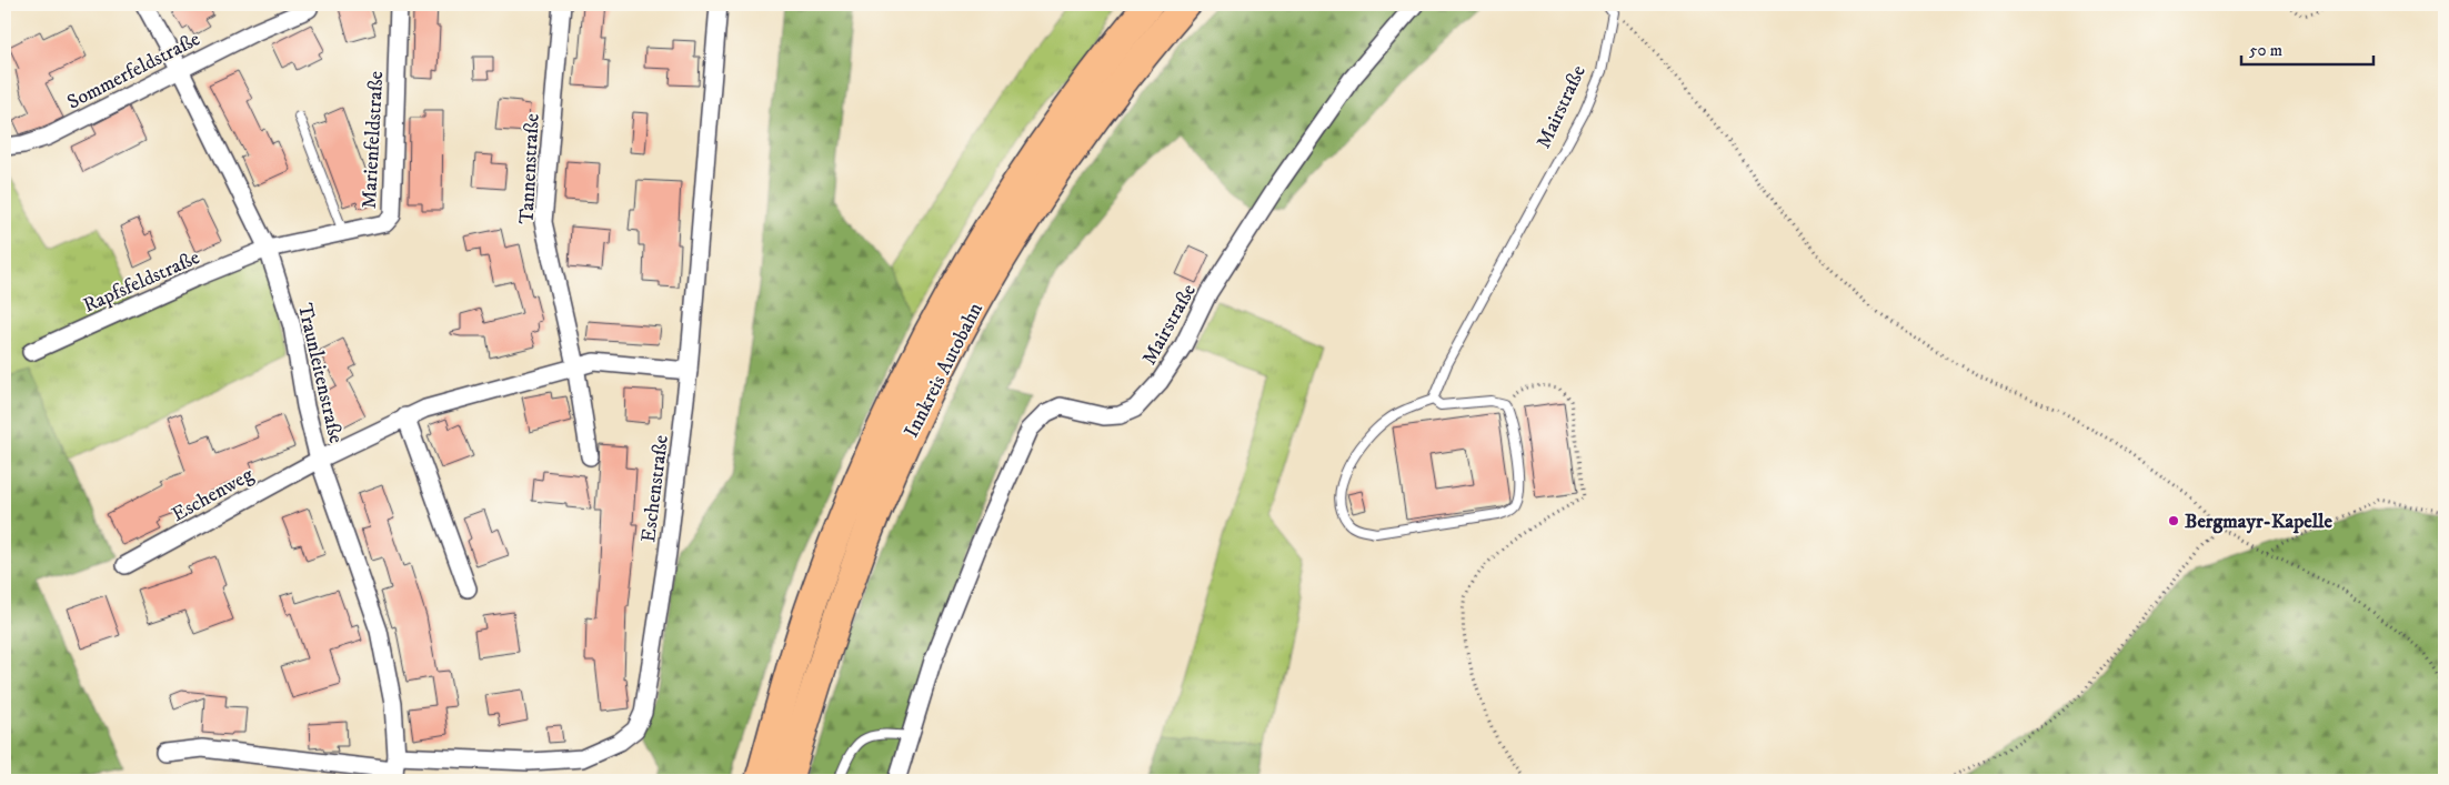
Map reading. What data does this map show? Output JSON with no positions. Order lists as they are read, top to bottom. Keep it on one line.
{"streets":{"highway":["Innkreis Autobahn"],"street":["Sommerfeldstraße","Mairstraße","Marienfeldstraße","Tannenstraße","Rapfsfeldstraße","Traunleitenstraße","Eschenstraße","Eschenweg"]},"crossings":[["Sommerfeldstraße","Traunleitenstraße"],["Marienfeldstraße","Rapfsfeldstraße"],["Marienfeldstraße","Traunleitenstraße"],["Rapfsfeldstraße","Traunleitenstraße"],["Traunleitenstraße","Eschenstraße"],["Traunleitenstraße","Eschenweg"]],"places":["Bergmayr-Kapelle"],"scale_bar":"50 m"}
